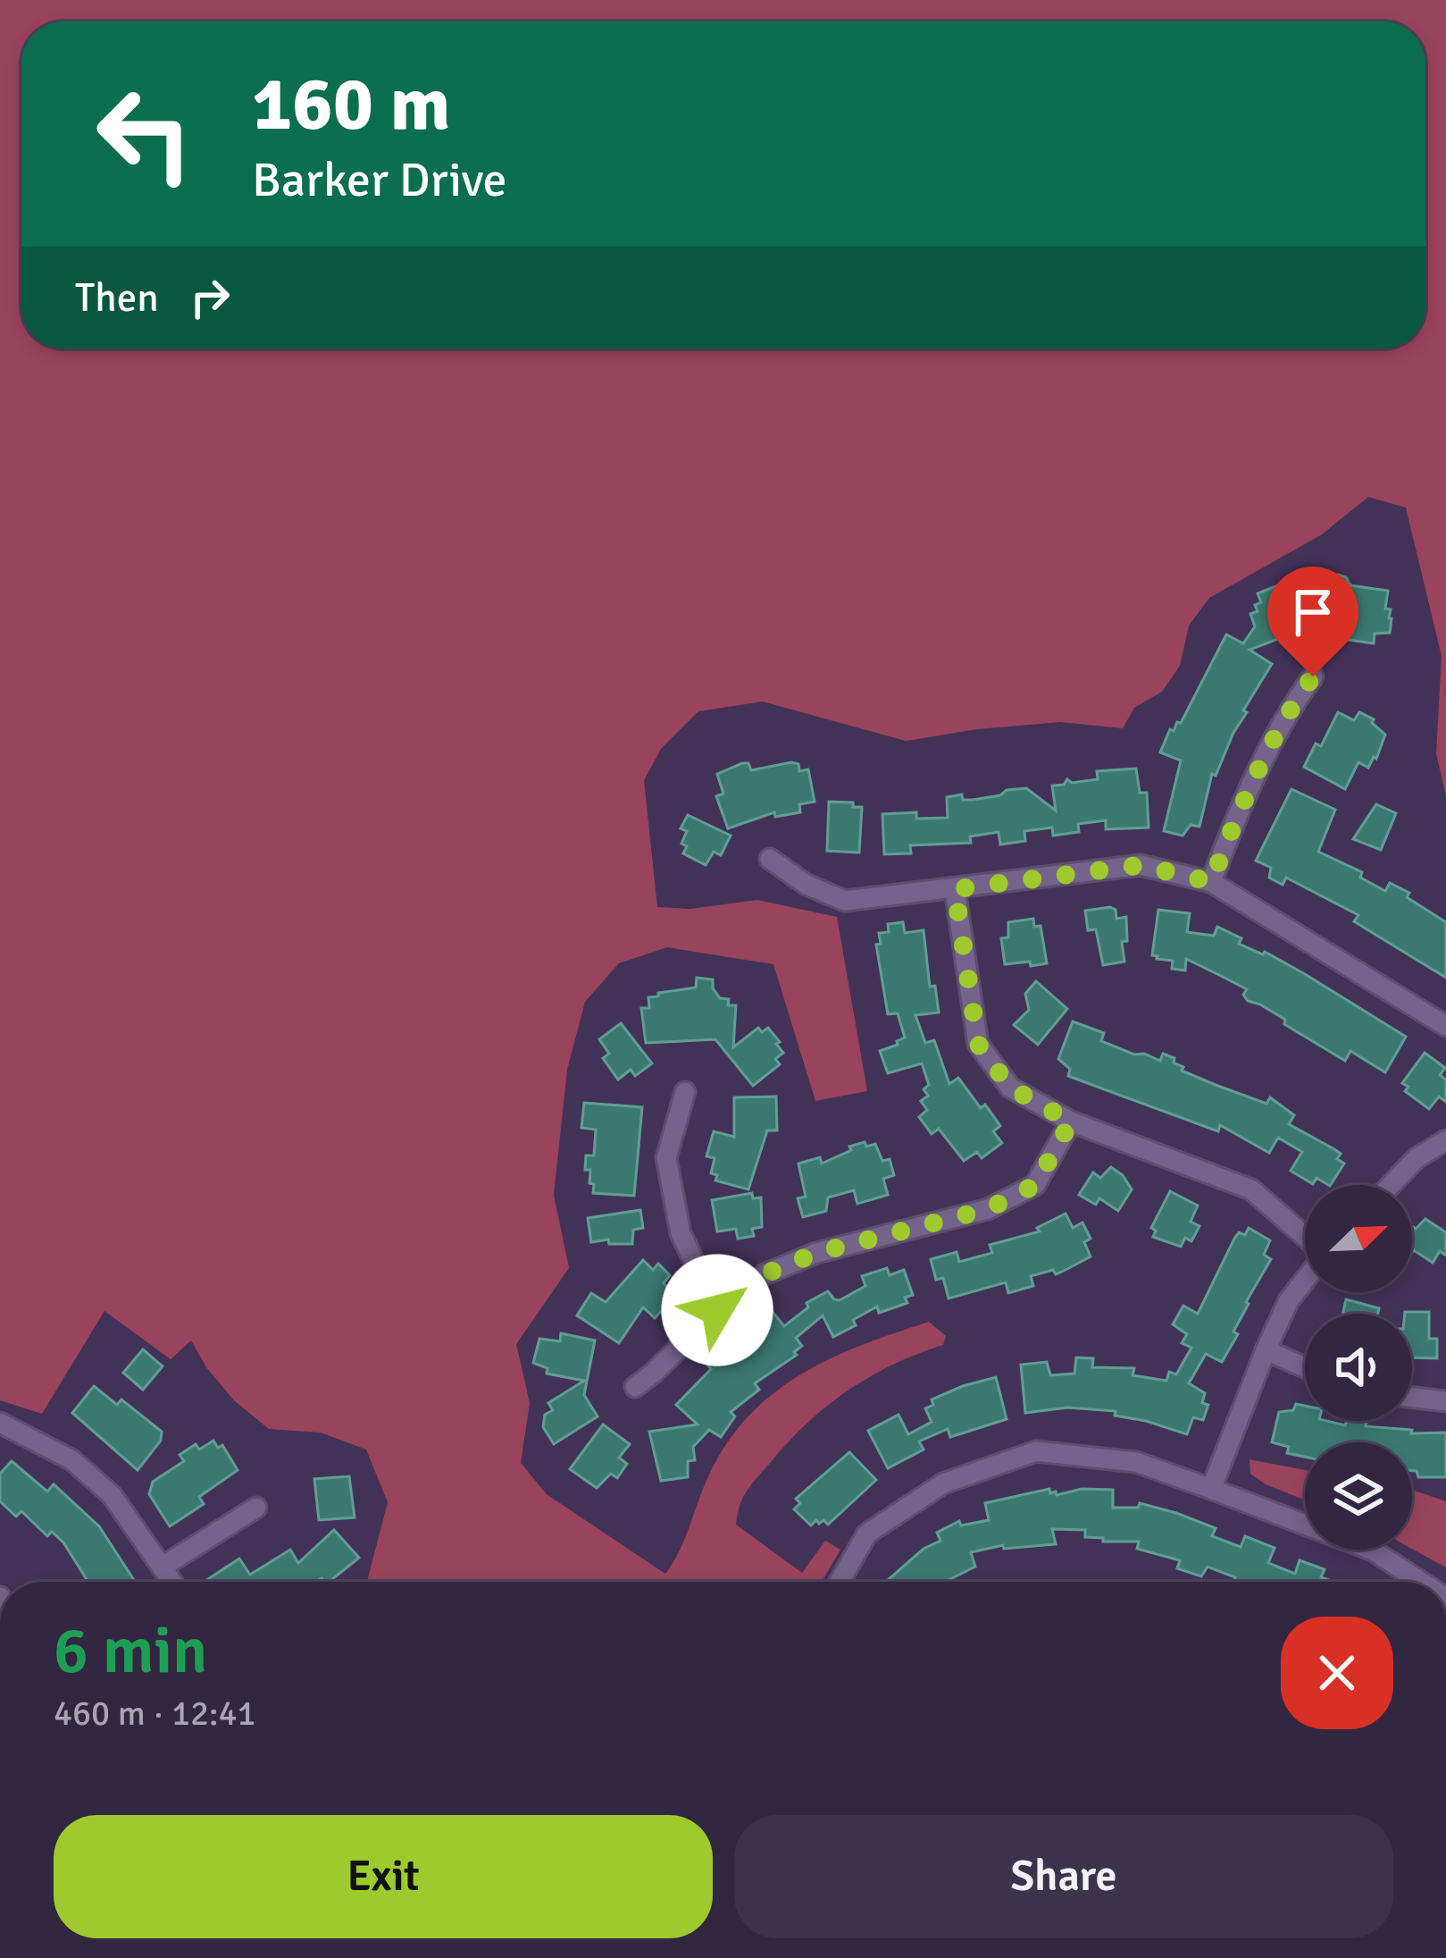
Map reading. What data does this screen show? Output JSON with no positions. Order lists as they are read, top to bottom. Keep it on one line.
{"north":"top right","page":{"turn":["160 m","Barker Drive"],"then":"Then","heading":["6 min","460 m · 12:41"],"buttons":["Exit","Share"]}}
